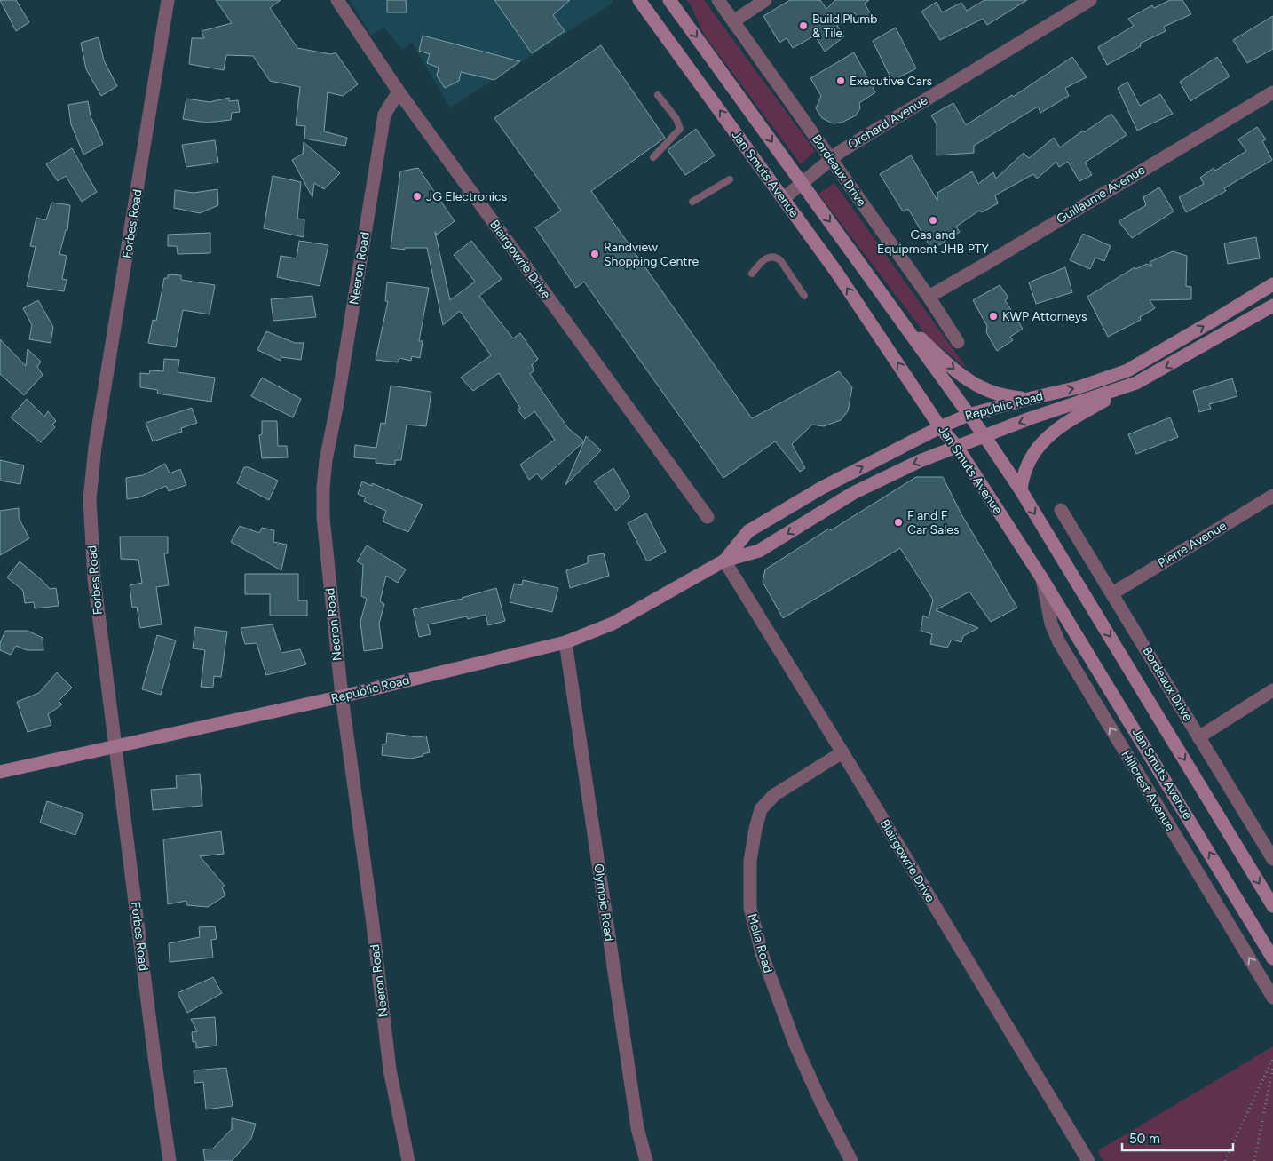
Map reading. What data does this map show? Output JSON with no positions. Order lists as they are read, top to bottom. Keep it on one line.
{"streets":{"main road":["Jan Smuts Avenue","Republic Road"],"street":["Orchard Avenue","Bordeaux Drive","Guillaume Avenue","Forbes Road","Blairgowrie Drive","Neeron Road","Pierre Avenue","Hillcrest Avenue","Olympic Road","Melia Road"]},"crossings":[["Orchard Avenue","Bordeaux Drive"],["Orchard Avenue","Jan Smuts Avenue"],["Bordeaux Drive","Guillaume Avenue"],["Bordeaux Drive","Pierre Avenue"],["Jan Smuts Avenue","Republic Road"],["Jan Smuts Avenue","Hillcrest Avenue"],["Forbes Road","Republic Road"],["Blairgowrie Drive","Neeron Road"],["Blairgowrie Drive","Republic Road"],["Blairgowrie Drive","Melia Road"],["Neeron Road","Republic Road"],["Republic Road","Olympic Road"]],"one_way":["Hillcrest Avenue"],"places":["Build Plumb & Tile","Executive Cars","JG Electronics","Gas and Equipment JHB PTY","Randview Shopping Centre","KWP Attorneys","F and F Car Sales"],"scale_bar":"50 m"}
